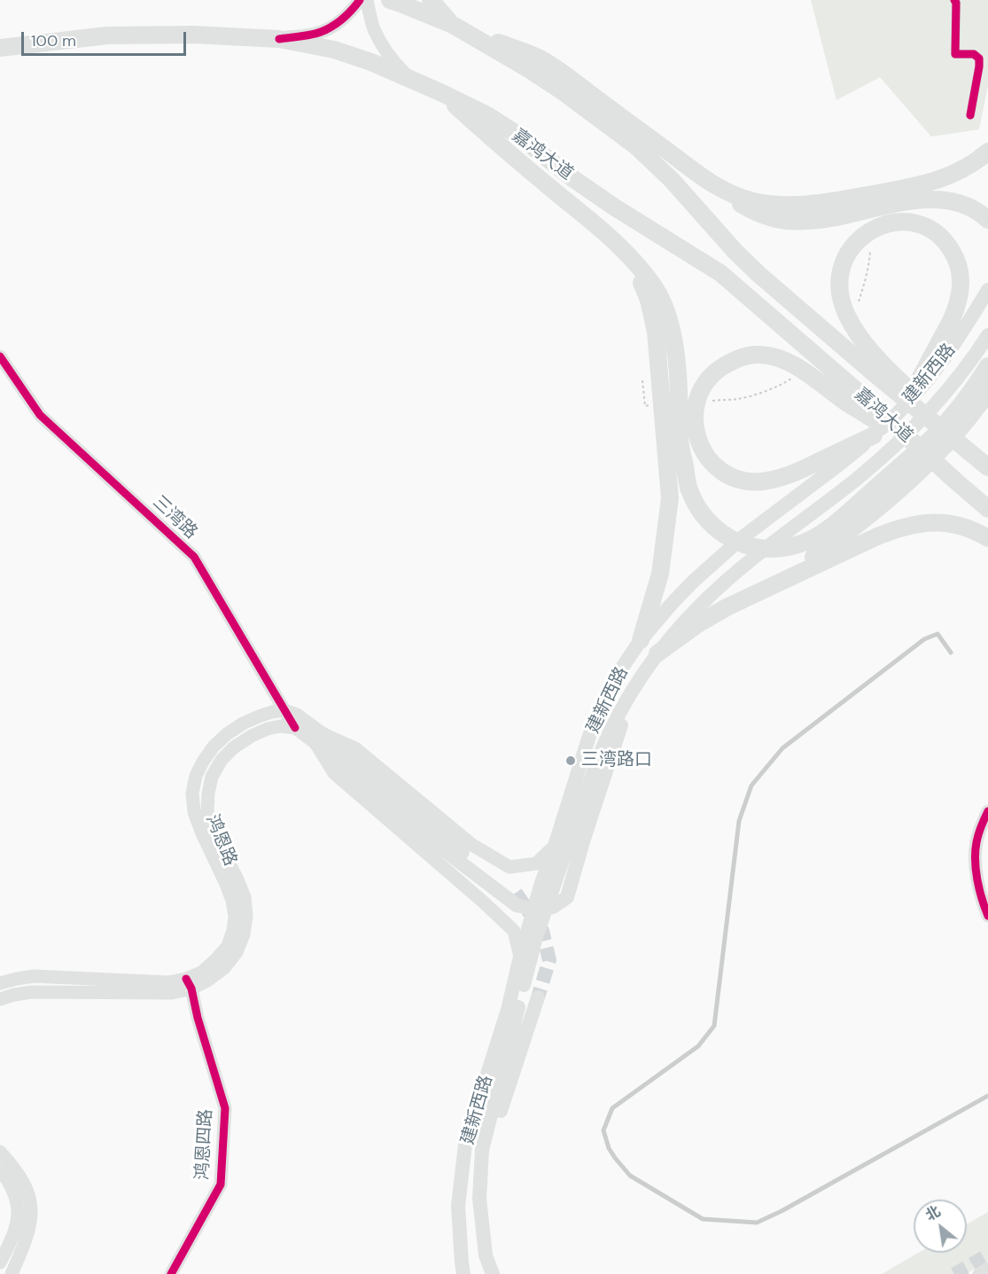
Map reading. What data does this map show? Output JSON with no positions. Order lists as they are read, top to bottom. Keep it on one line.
{"streets":{"highway":["嘉鸿大道"],"main road":["建新西路","三湾路","鸿恩路","鸿恩四路"]},"crossings":[["三湾路","鸿恩路"],["鸿恩路","鸿恩四路"]],"places":["三湾路口"],"scale_bar":"100 m","north":"top left"}
